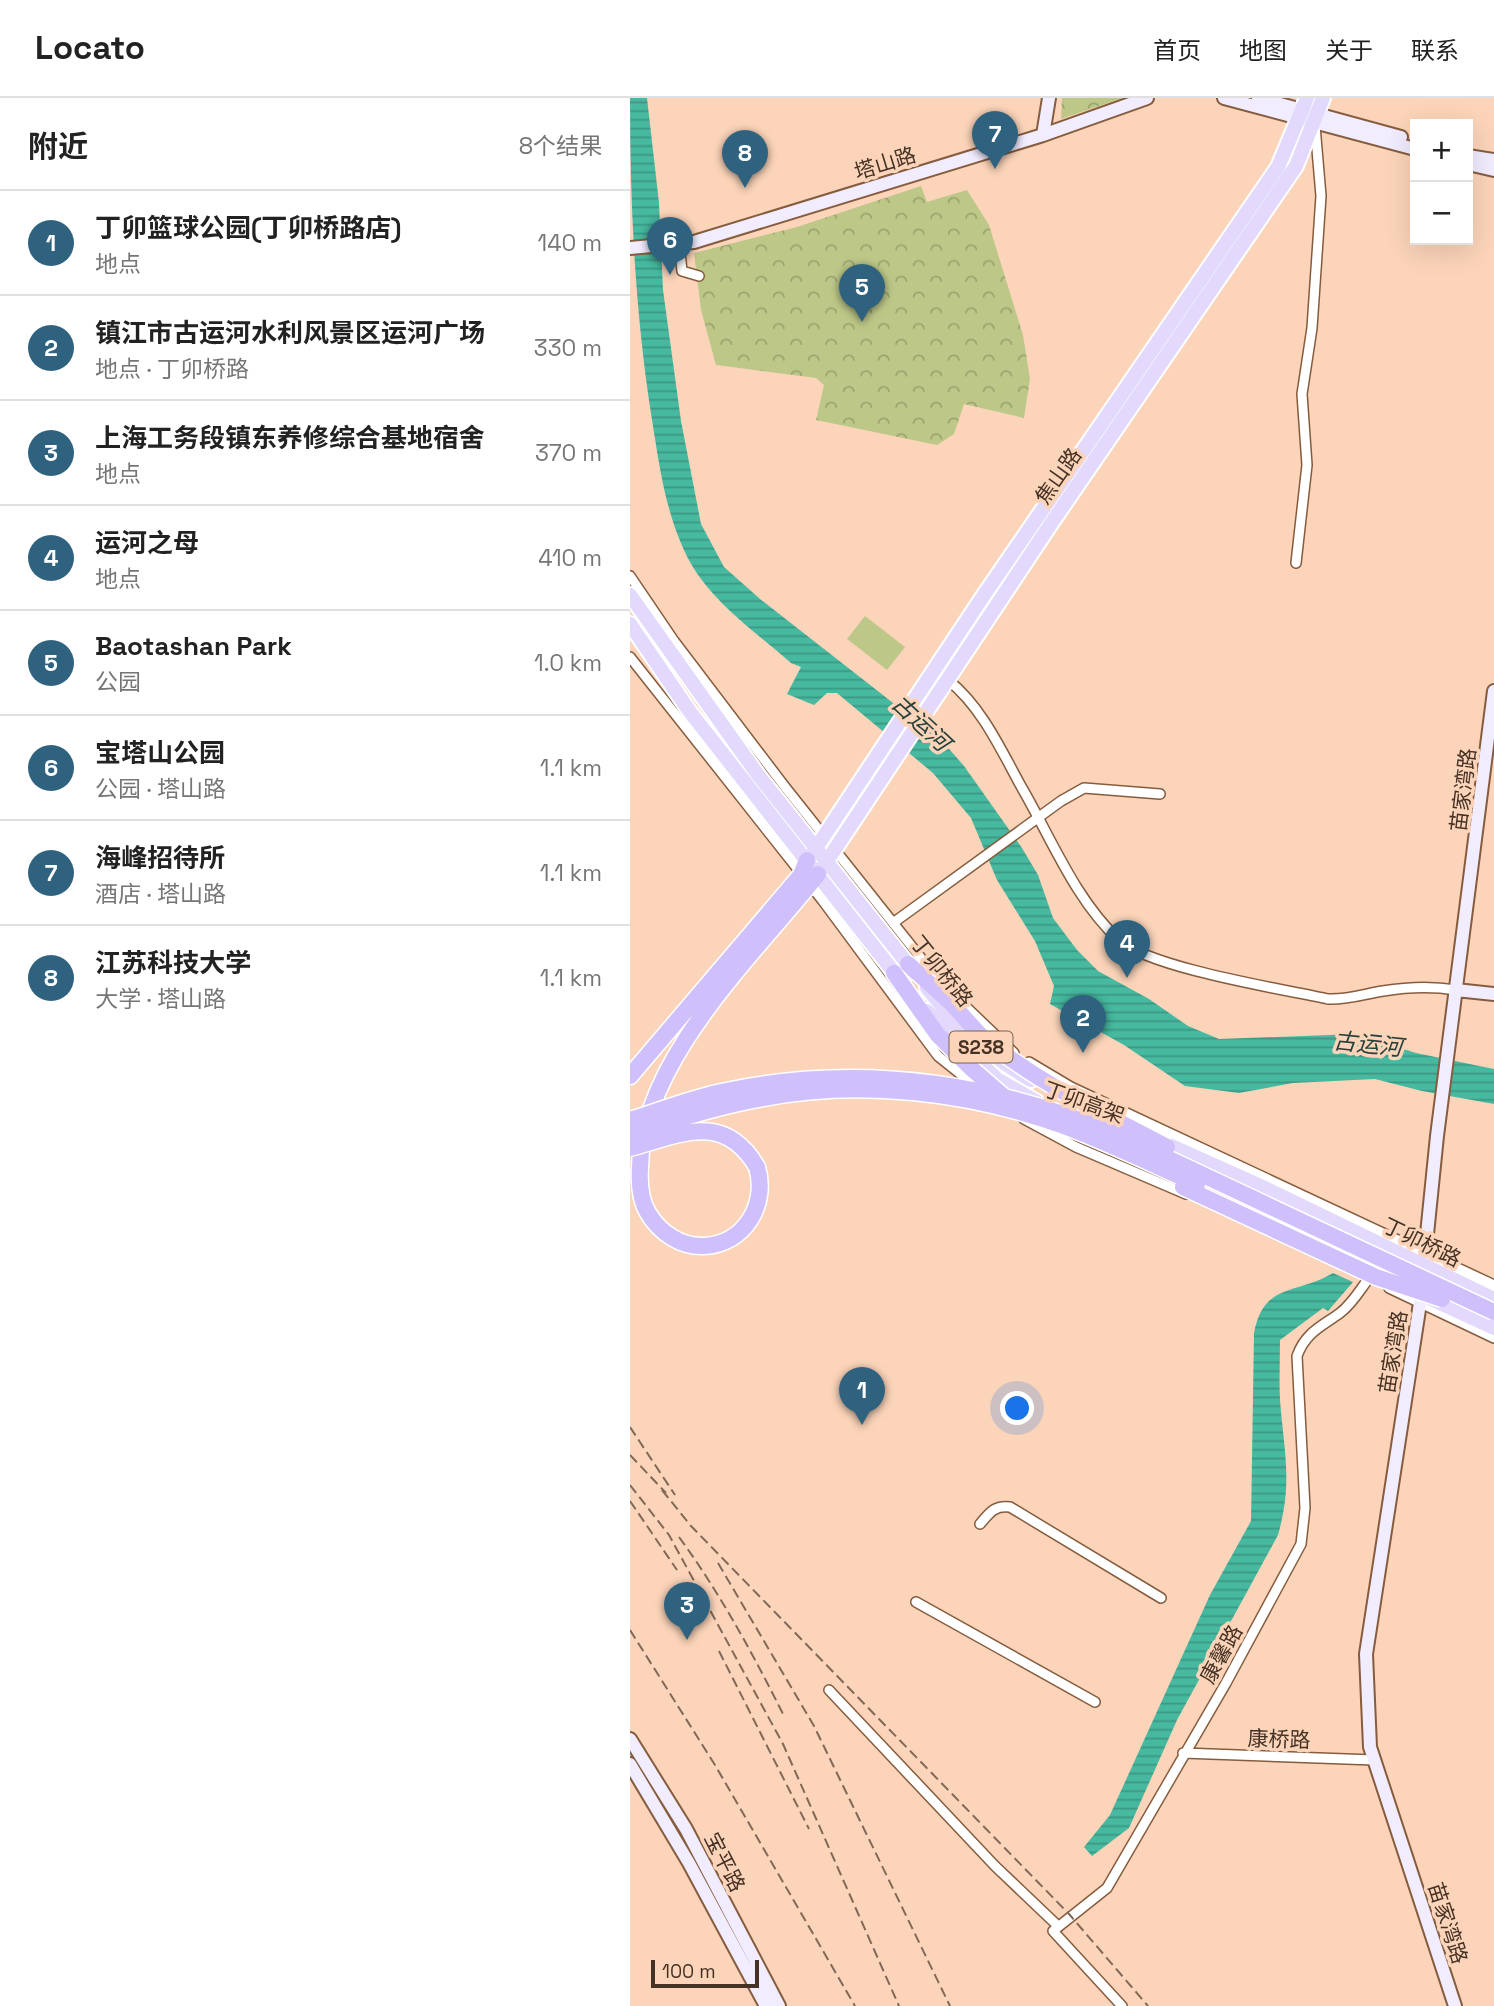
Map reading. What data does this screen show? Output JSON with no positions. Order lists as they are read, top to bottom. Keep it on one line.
{"streets":{"highway":["丁卯高架"],"main road":["焦山路","丁卯桥路","S238"],"street":["塔山路","苗家湾路","康馨路","康桥路","宝平路"]},"crossings":[["焦山路","丁卯桥路"],["苗家湾路","丁卯桥路"],["苗家湾路","康桥路"],["康馨路","康桥路"]],"water":["古运河"],"scale_bar":"100 m","page":{"header":"Locato","nav":["首页","地图","关于","联系"],"heading":["附近","8个结果"],"pins":["7","8","6","5","4","2","1","3"],"map_buttons":["+","−"],"list":[{"mark":"1","name":"丁卯篮球公园(丁卯桥路店)","note":"地点","value":"140 m"},{"mark":"2","name":"镇江市古运河水利风景区运河广场","note":"地点 · 丁卯桥路","value":"330 m"},{"mark":"3","name":"上海工务段镇东养修综合基地宿舍","note":"地点","value":"370 m"},{"mark":"4","name":"运河之母","note":"地点","value":"410 m"},{"mark":"5","name":"Baotashan Park","note":"公园","value":"1.0 km"},{"mark":"6","name":"宝塔山公园","note":"公园 · 塔山路","value":"1.1 km"},{"mark":"7","name":"海峰招待所","note":"酒店 · 塔山路","value":"1.1 km"},{"mark":"8","name":"江苏科技大学","note":"大学 · 塔山路","value":"1.1 km"}],"scale":"100 m"}}
